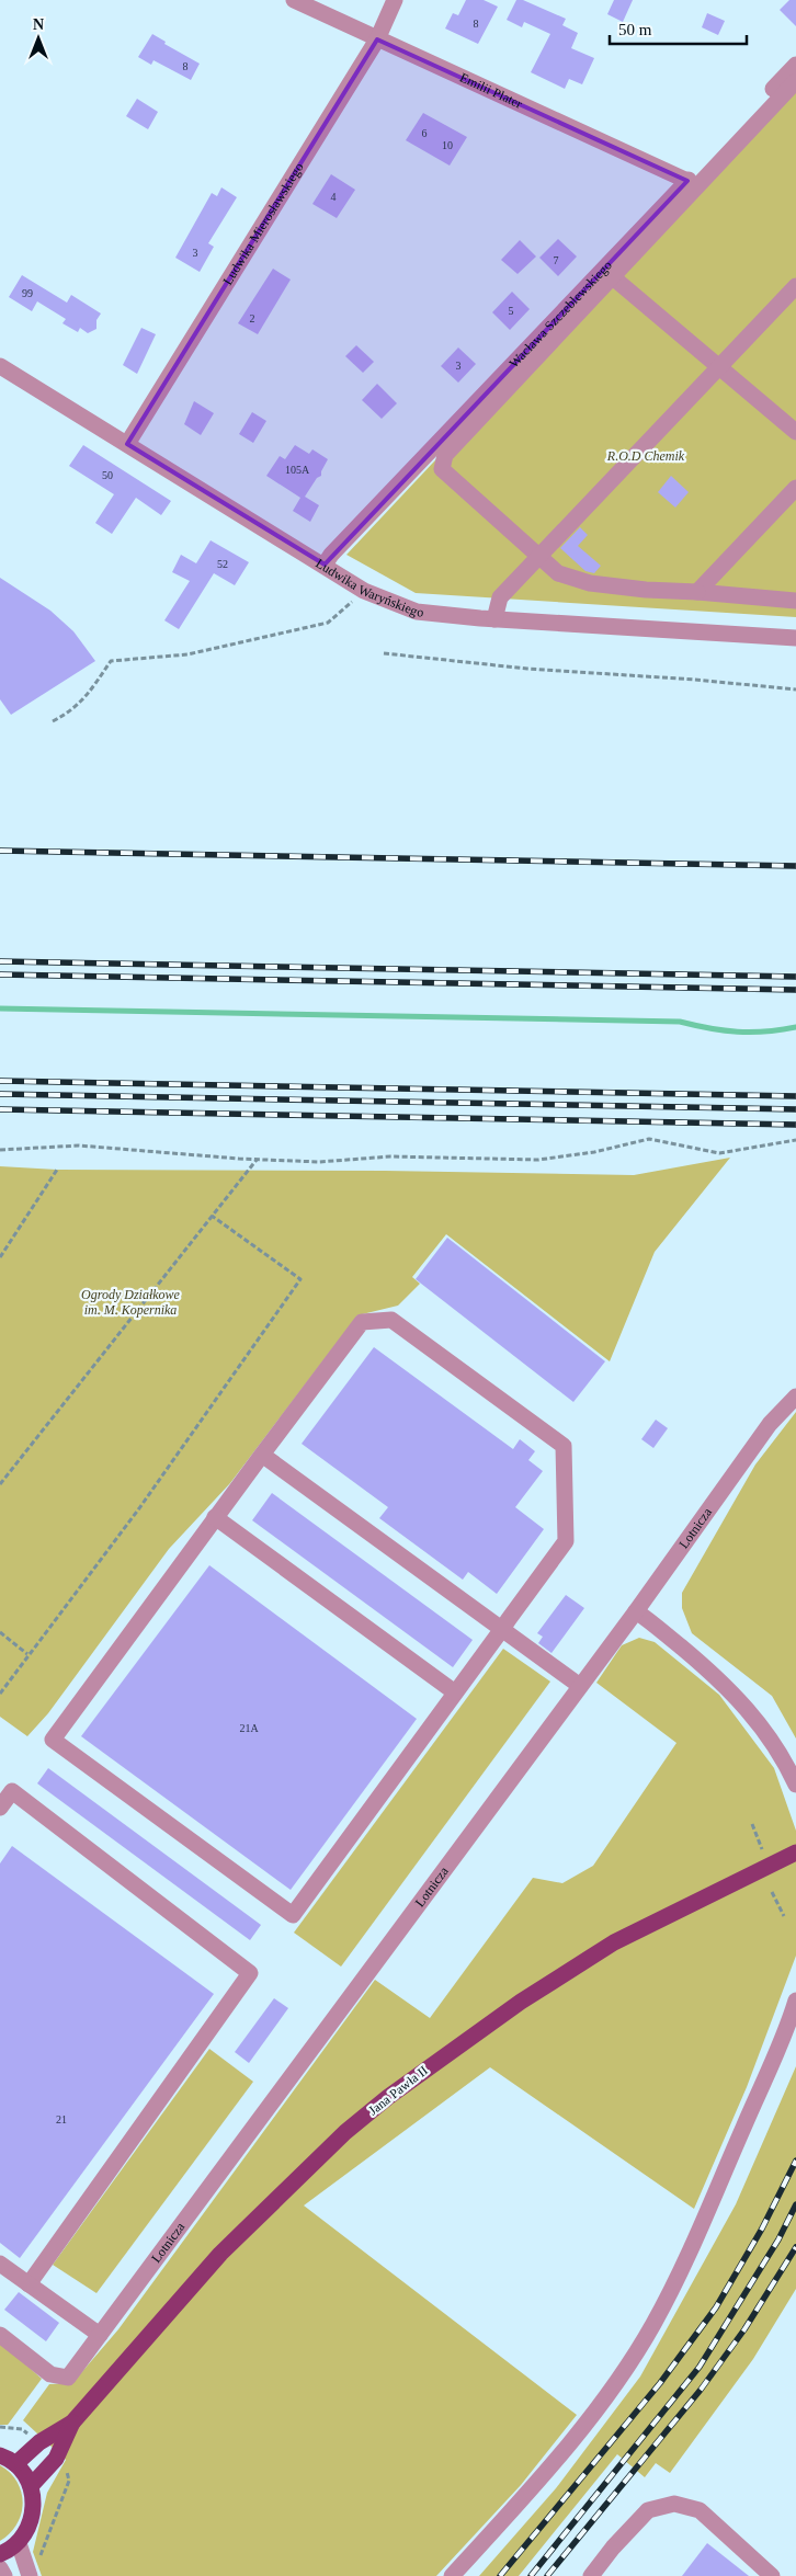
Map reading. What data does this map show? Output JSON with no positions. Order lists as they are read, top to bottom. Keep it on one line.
{"streets":{"main road":["Jana Pawła II"],"street":["Emilii Plater","Ludwika Mierosławskiego","Wacława Szczeblewskiego","Ludwika Waryńskiego","Lotnicza"]},"crossings":[["Emilii Plater","Ludwika Mierosławskiego"],["Emilii Plater","Wacława Szczeblewskiego"],["Ludwika Mierosławskiego","Ludwika Waryńskiego"],["Wacława Szczeblewskiego","Ludwika Waryńskiego"]],"parks":["R.O.D Chemik","Ogrody Działkowe im. M. Kopernika"],"house_numbers":["8","8","6","10","4","3","7","99","5","2","3","105A","50","52","21A","21"],"scale_bar":"50 m","north":"top"}
